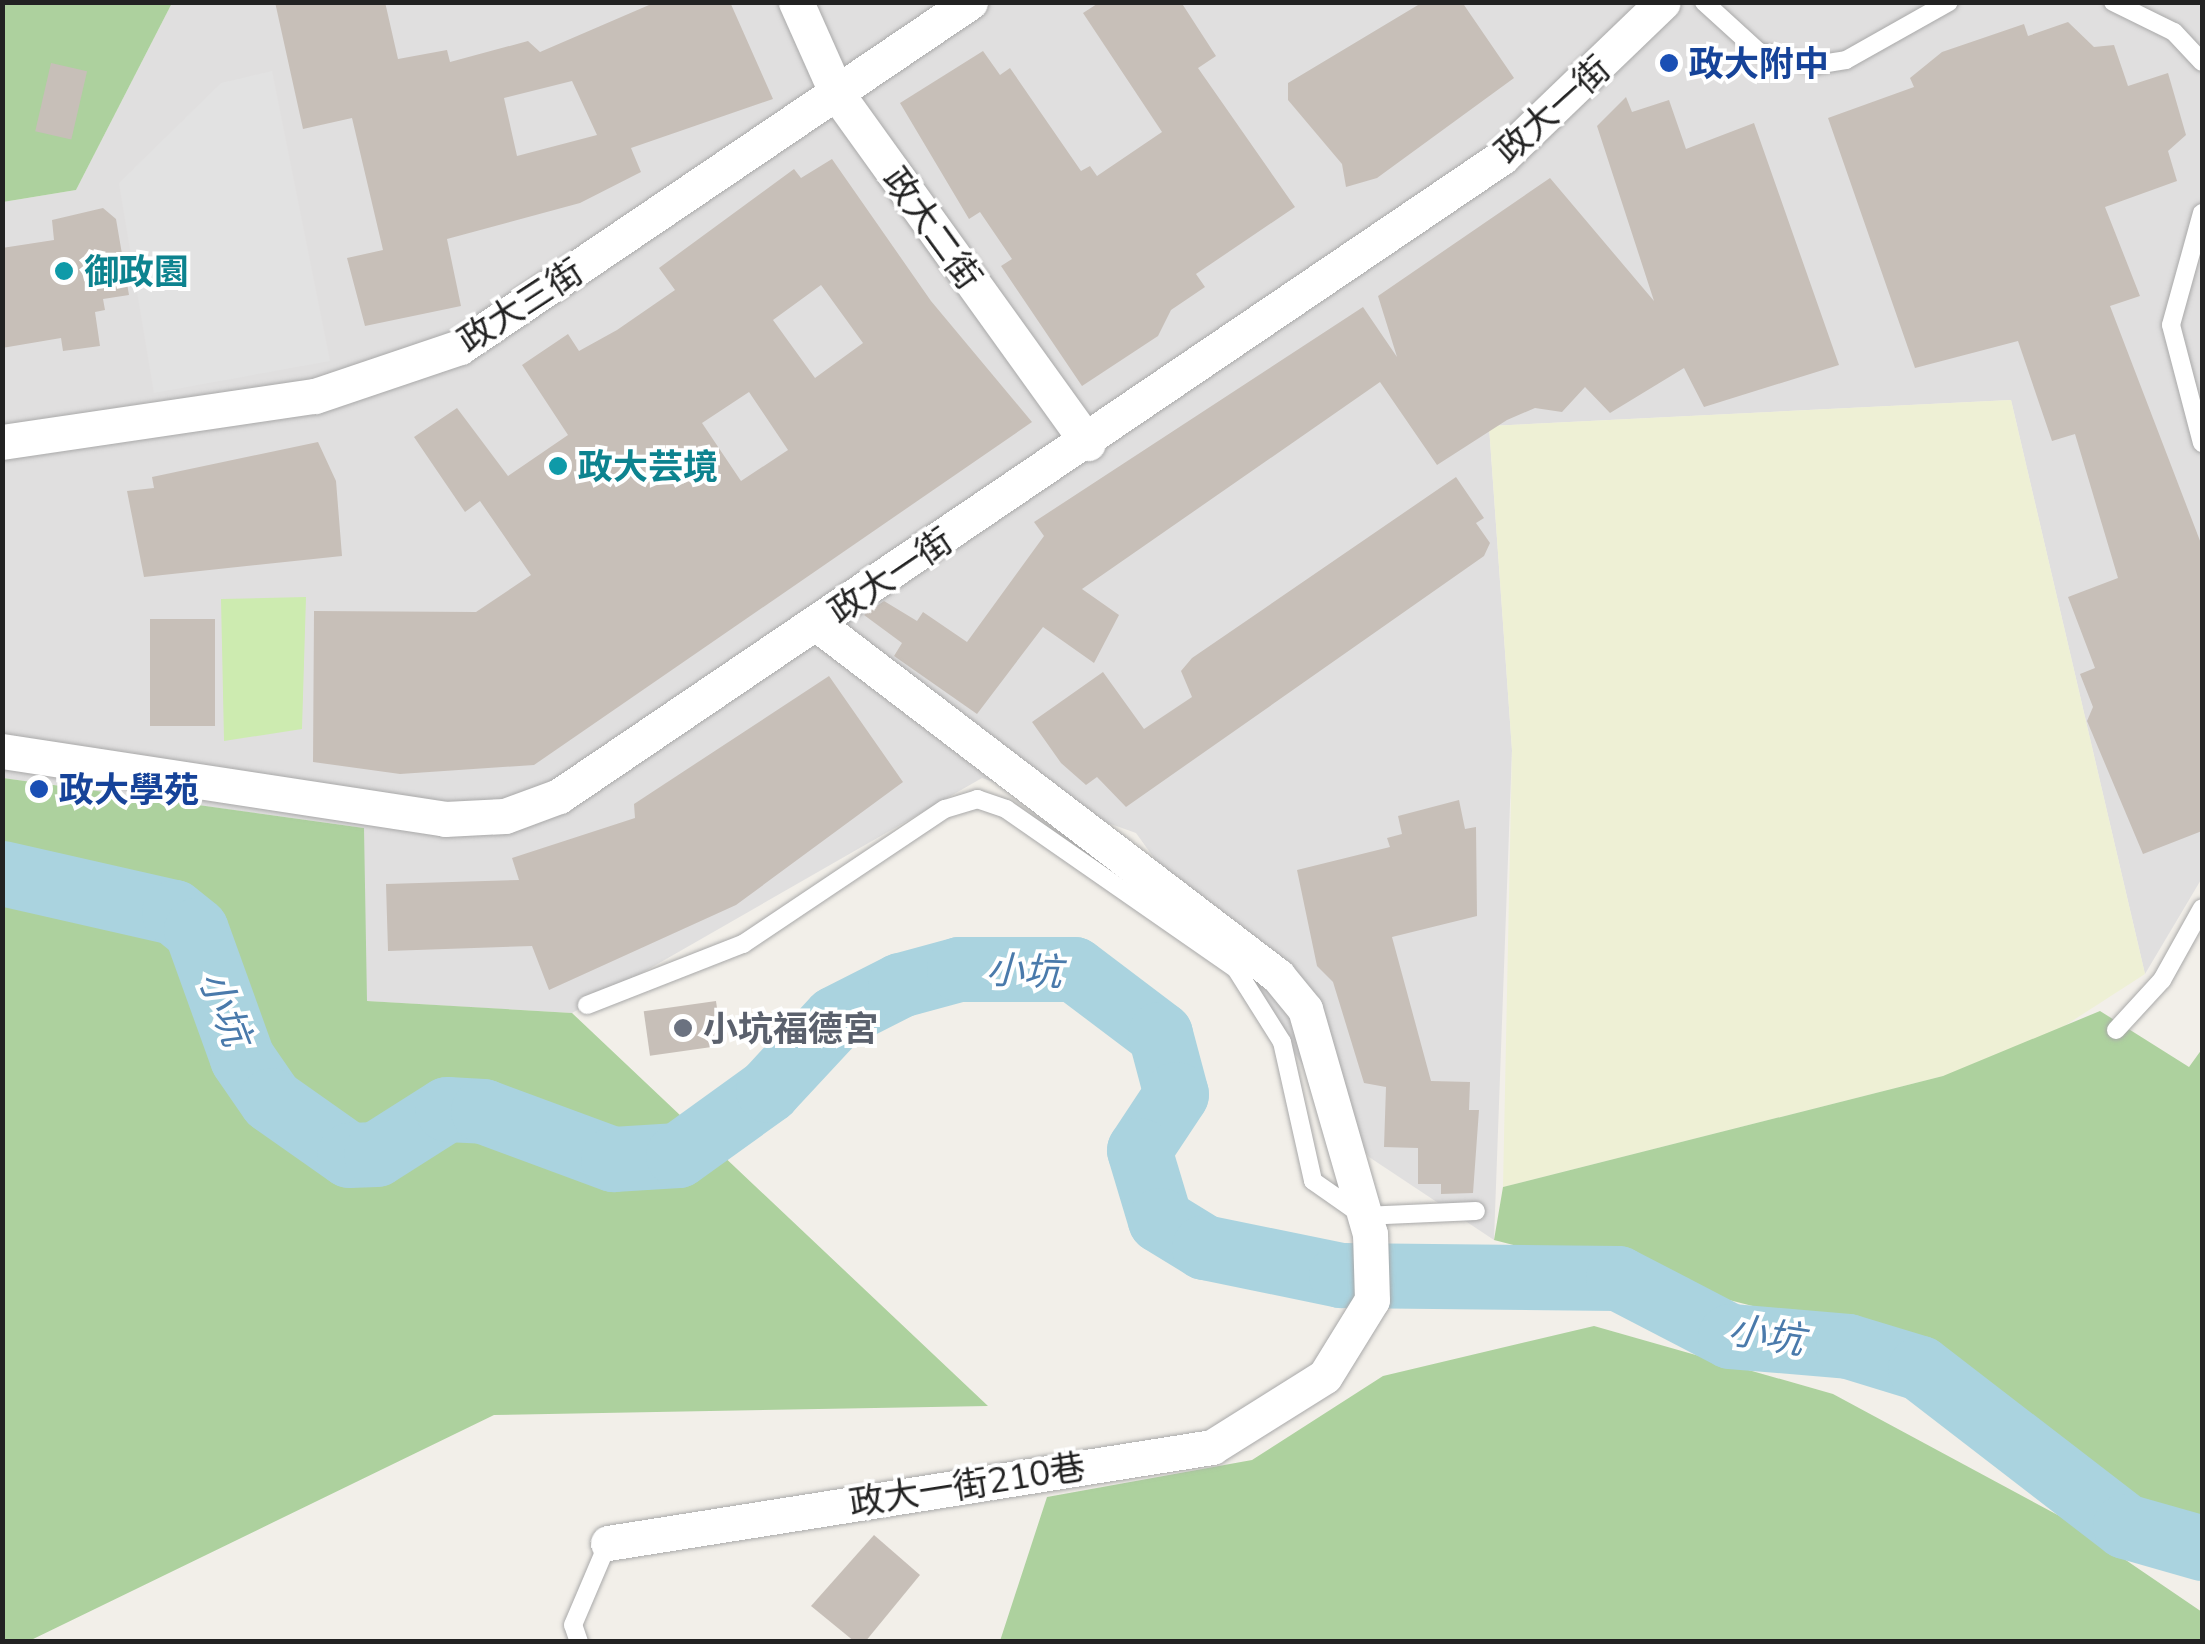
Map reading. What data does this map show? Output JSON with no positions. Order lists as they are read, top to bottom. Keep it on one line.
{"streets":{"street":["政大一街","政大二街","政大三街","政大一街210巷"]},"crossings":[["政大一街","政大二街"],["政大二街","政大三街"]],"water":["小坑"],"places":["政大附中","御政園","政大芸境","政大學苑","小坑福德宮"]}
